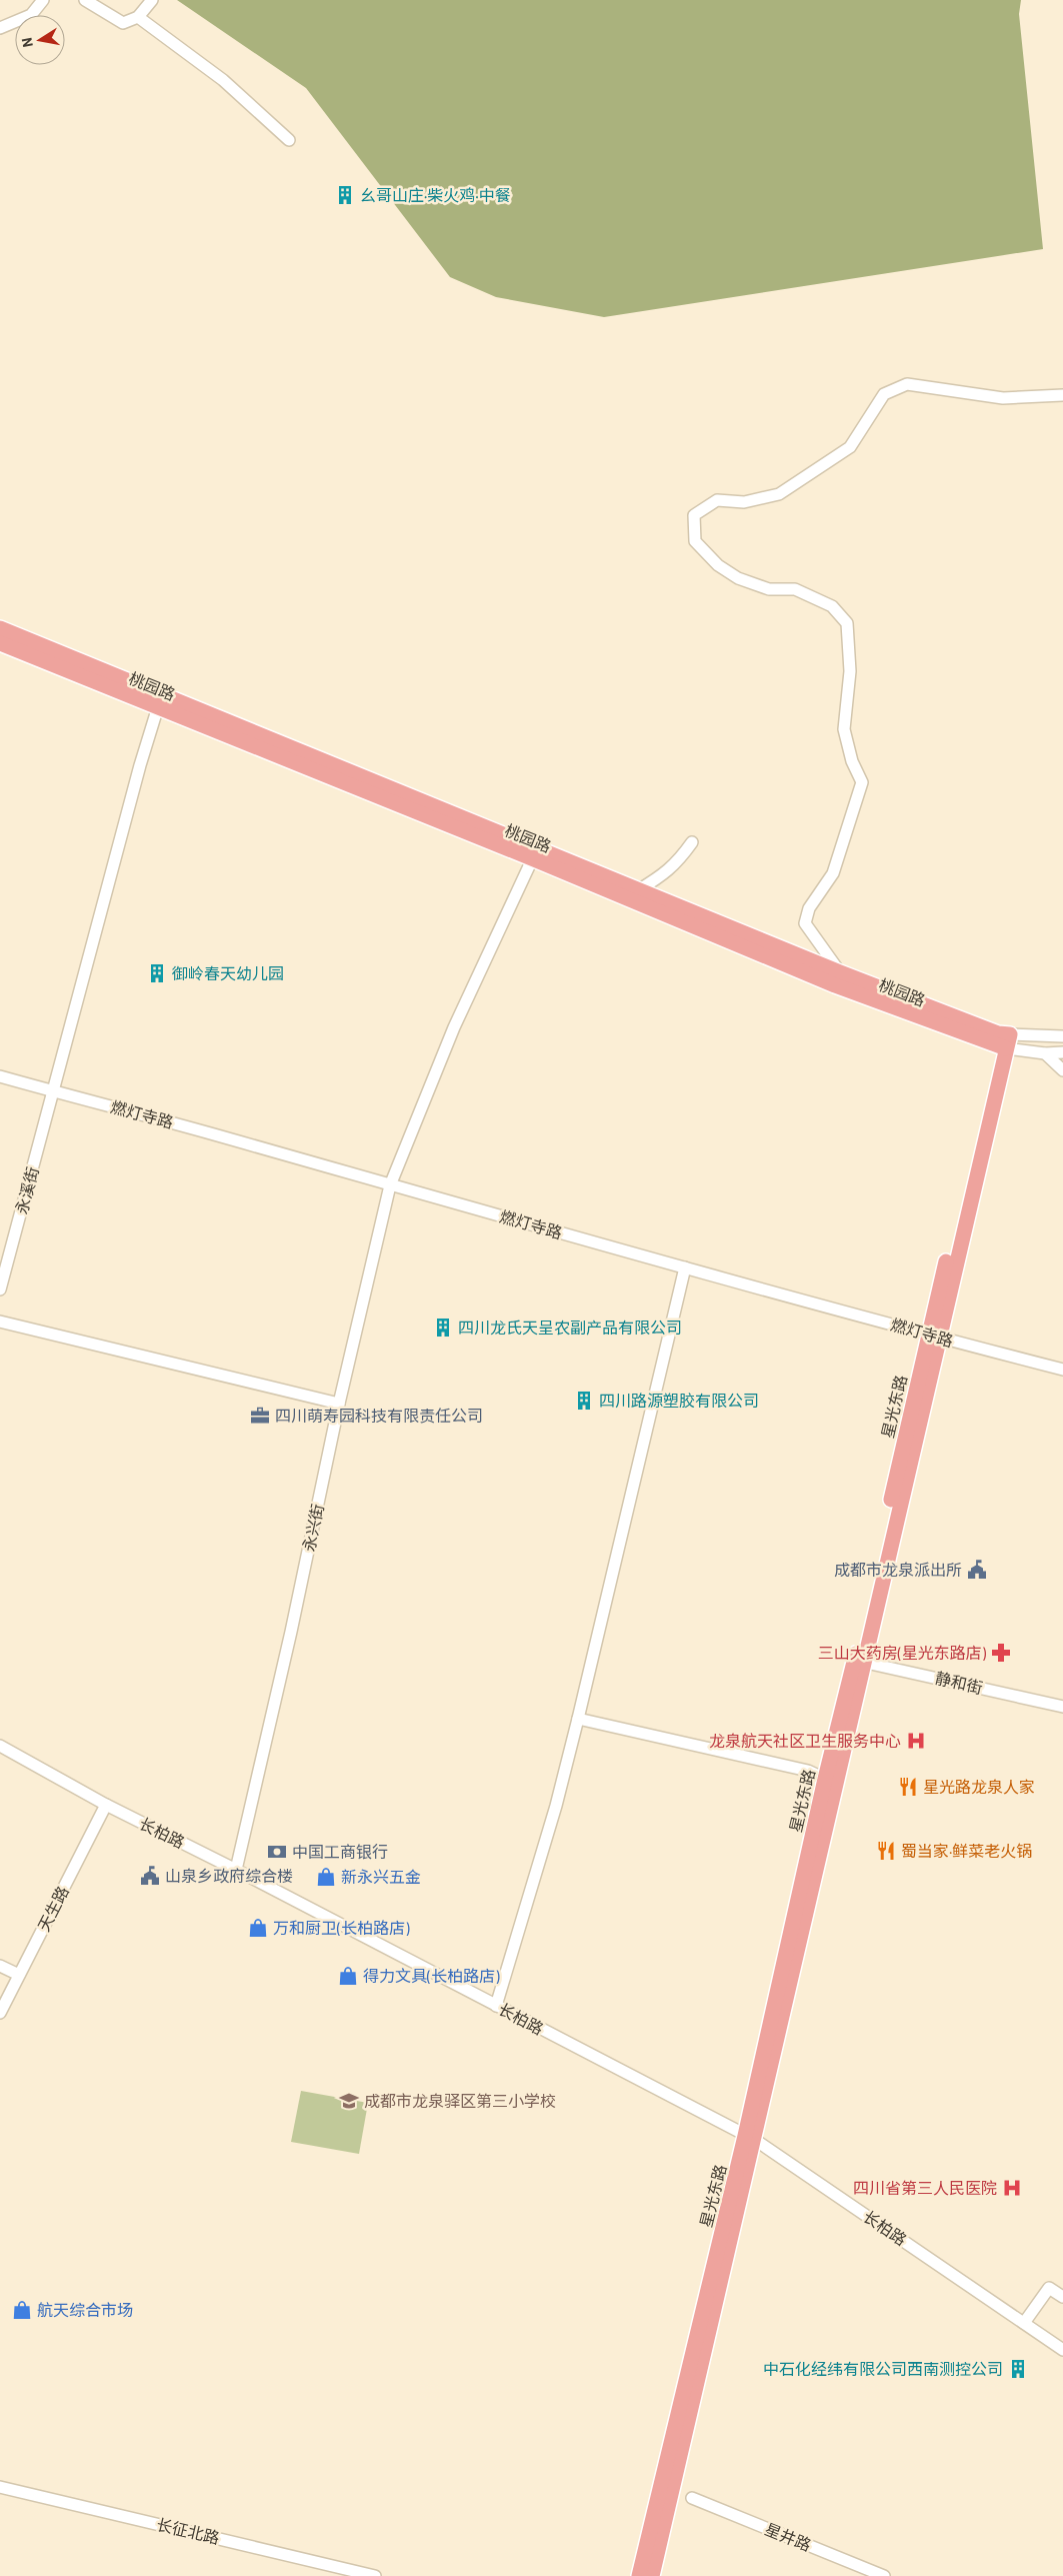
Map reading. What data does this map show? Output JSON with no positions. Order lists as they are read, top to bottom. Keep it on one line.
{"streets":{"main road":["桃园路","星光东路"],"street":["燃灯寺路","永溪街","永兴街","静和街","长柏路","天生路","长征北路","星井路"]},"crossings":[["桃园路","永溪街"],["桃园路","星光东路"],["桃园路","永兴街"],["燃灯寺路","永溪街"],["燃灯寺路","星光东路"],["燃灯寺路","永兴街"],["星光东路","静和街"],["星光东路","长柏路"],["永兴街","长柏路"],["长柏路","天生路"]],"places":{"building":["幺哥山庄·柴火鸡·中餐","御岭春天幼儿园","四川龙氏天呈农副产品有限公司","四川路源塑胶有限公司","中石化经纬有限公司西南测控公司"],"office":["四川萌寿园科技有限责任公司"],"public building":["成都市龙泉派出所","山泉乡政府综合楼"],"pharmacy":["三山大药房(星光东路店)"],"hospital":["龙泉航天社区卫生服务中心","四川省第三人民医院"],"restaurant":["星光路龙泉人家","蜀当家·鲜菜老火锅"],"bank":["中国工商银行"],"shop":["新永兴五金","万和厨卫(长柏路店)","得力文具(长柏路店)","航天综合市场"],"school or university":["成都市龙泉驿区第三小学校"]},"north":"left"}
